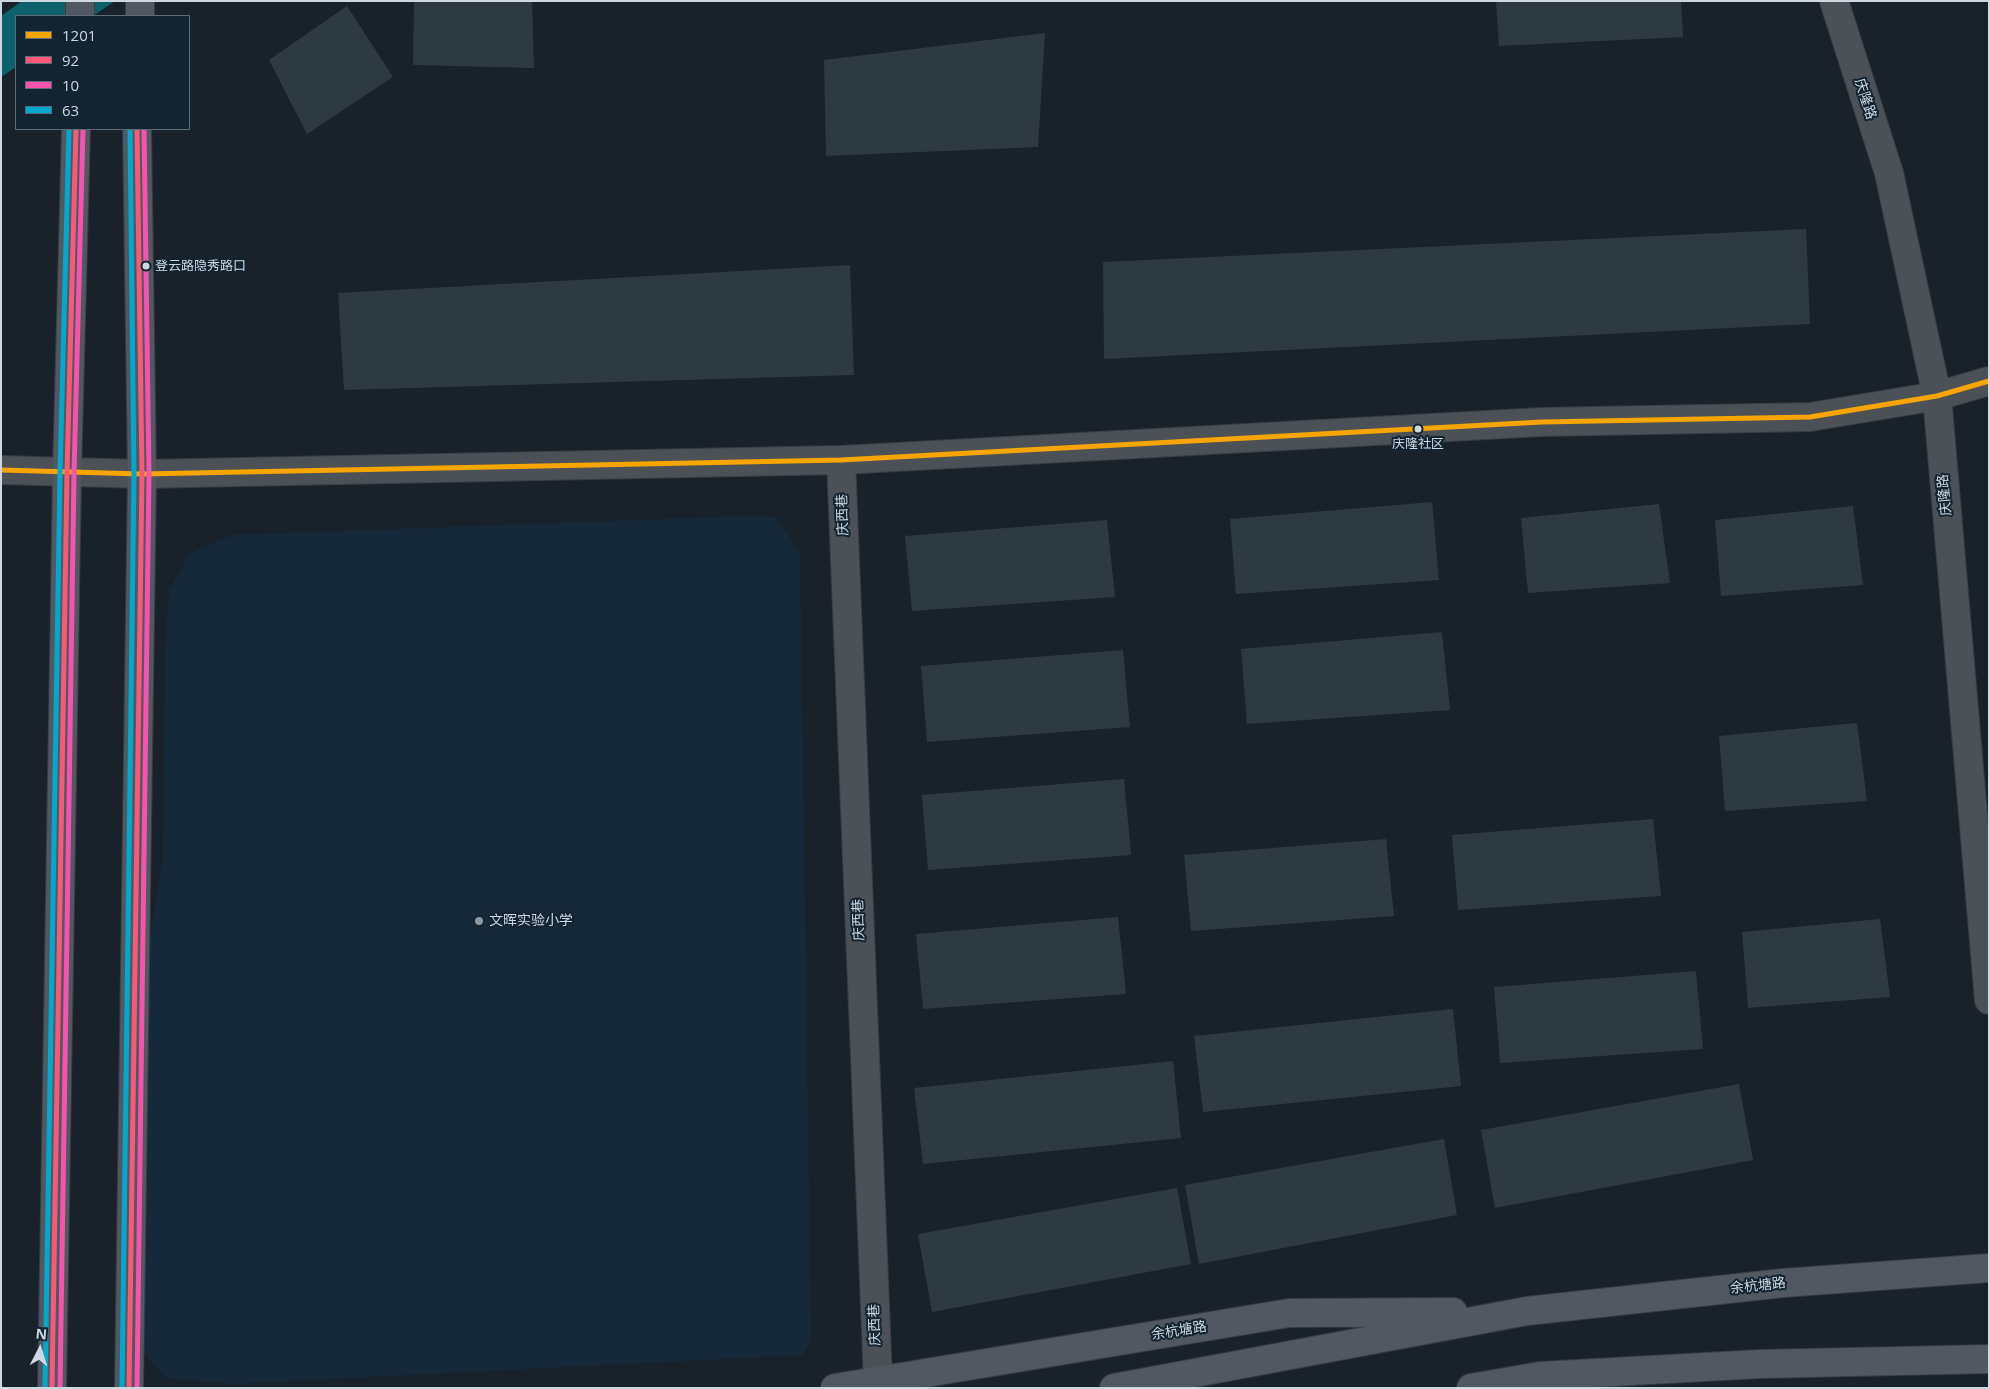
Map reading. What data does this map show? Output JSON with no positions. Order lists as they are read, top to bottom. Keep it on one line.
{"streets":{"main road":["余杭塘路"],"street":["庆隆路","庆西巷"]},"crossings":[["庆西巷","余杭塘路"]],"places":["登云路隐秀路口","庆隆社区","文晖实验小学"],"lines":["transit line 92","transit line 10","transit line 63","transit line 1201"],"legend":["1201","92","10","63"],"north":"top"}
